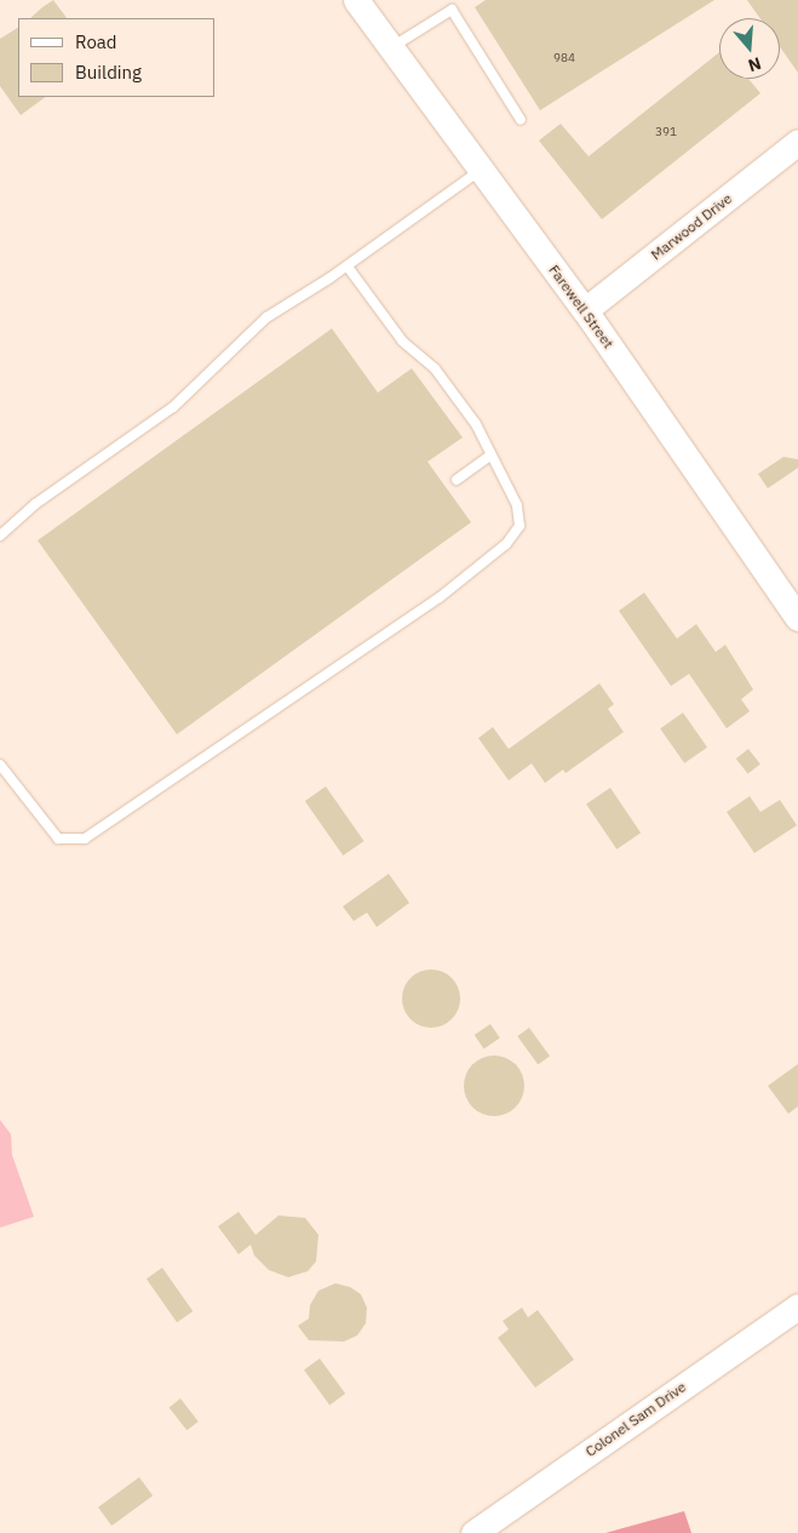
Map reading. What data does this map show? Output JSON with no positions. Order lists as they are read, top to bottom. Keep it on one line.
{"streets":{"street":["Marwood Drive","Farewell Street","Colonel Sam Drive"]},"crossings":[["Marwood Drive","Farewell Street"]],"house_numbers":["984","391"],"legend":["Road","Building"],"north":"bottom"}
